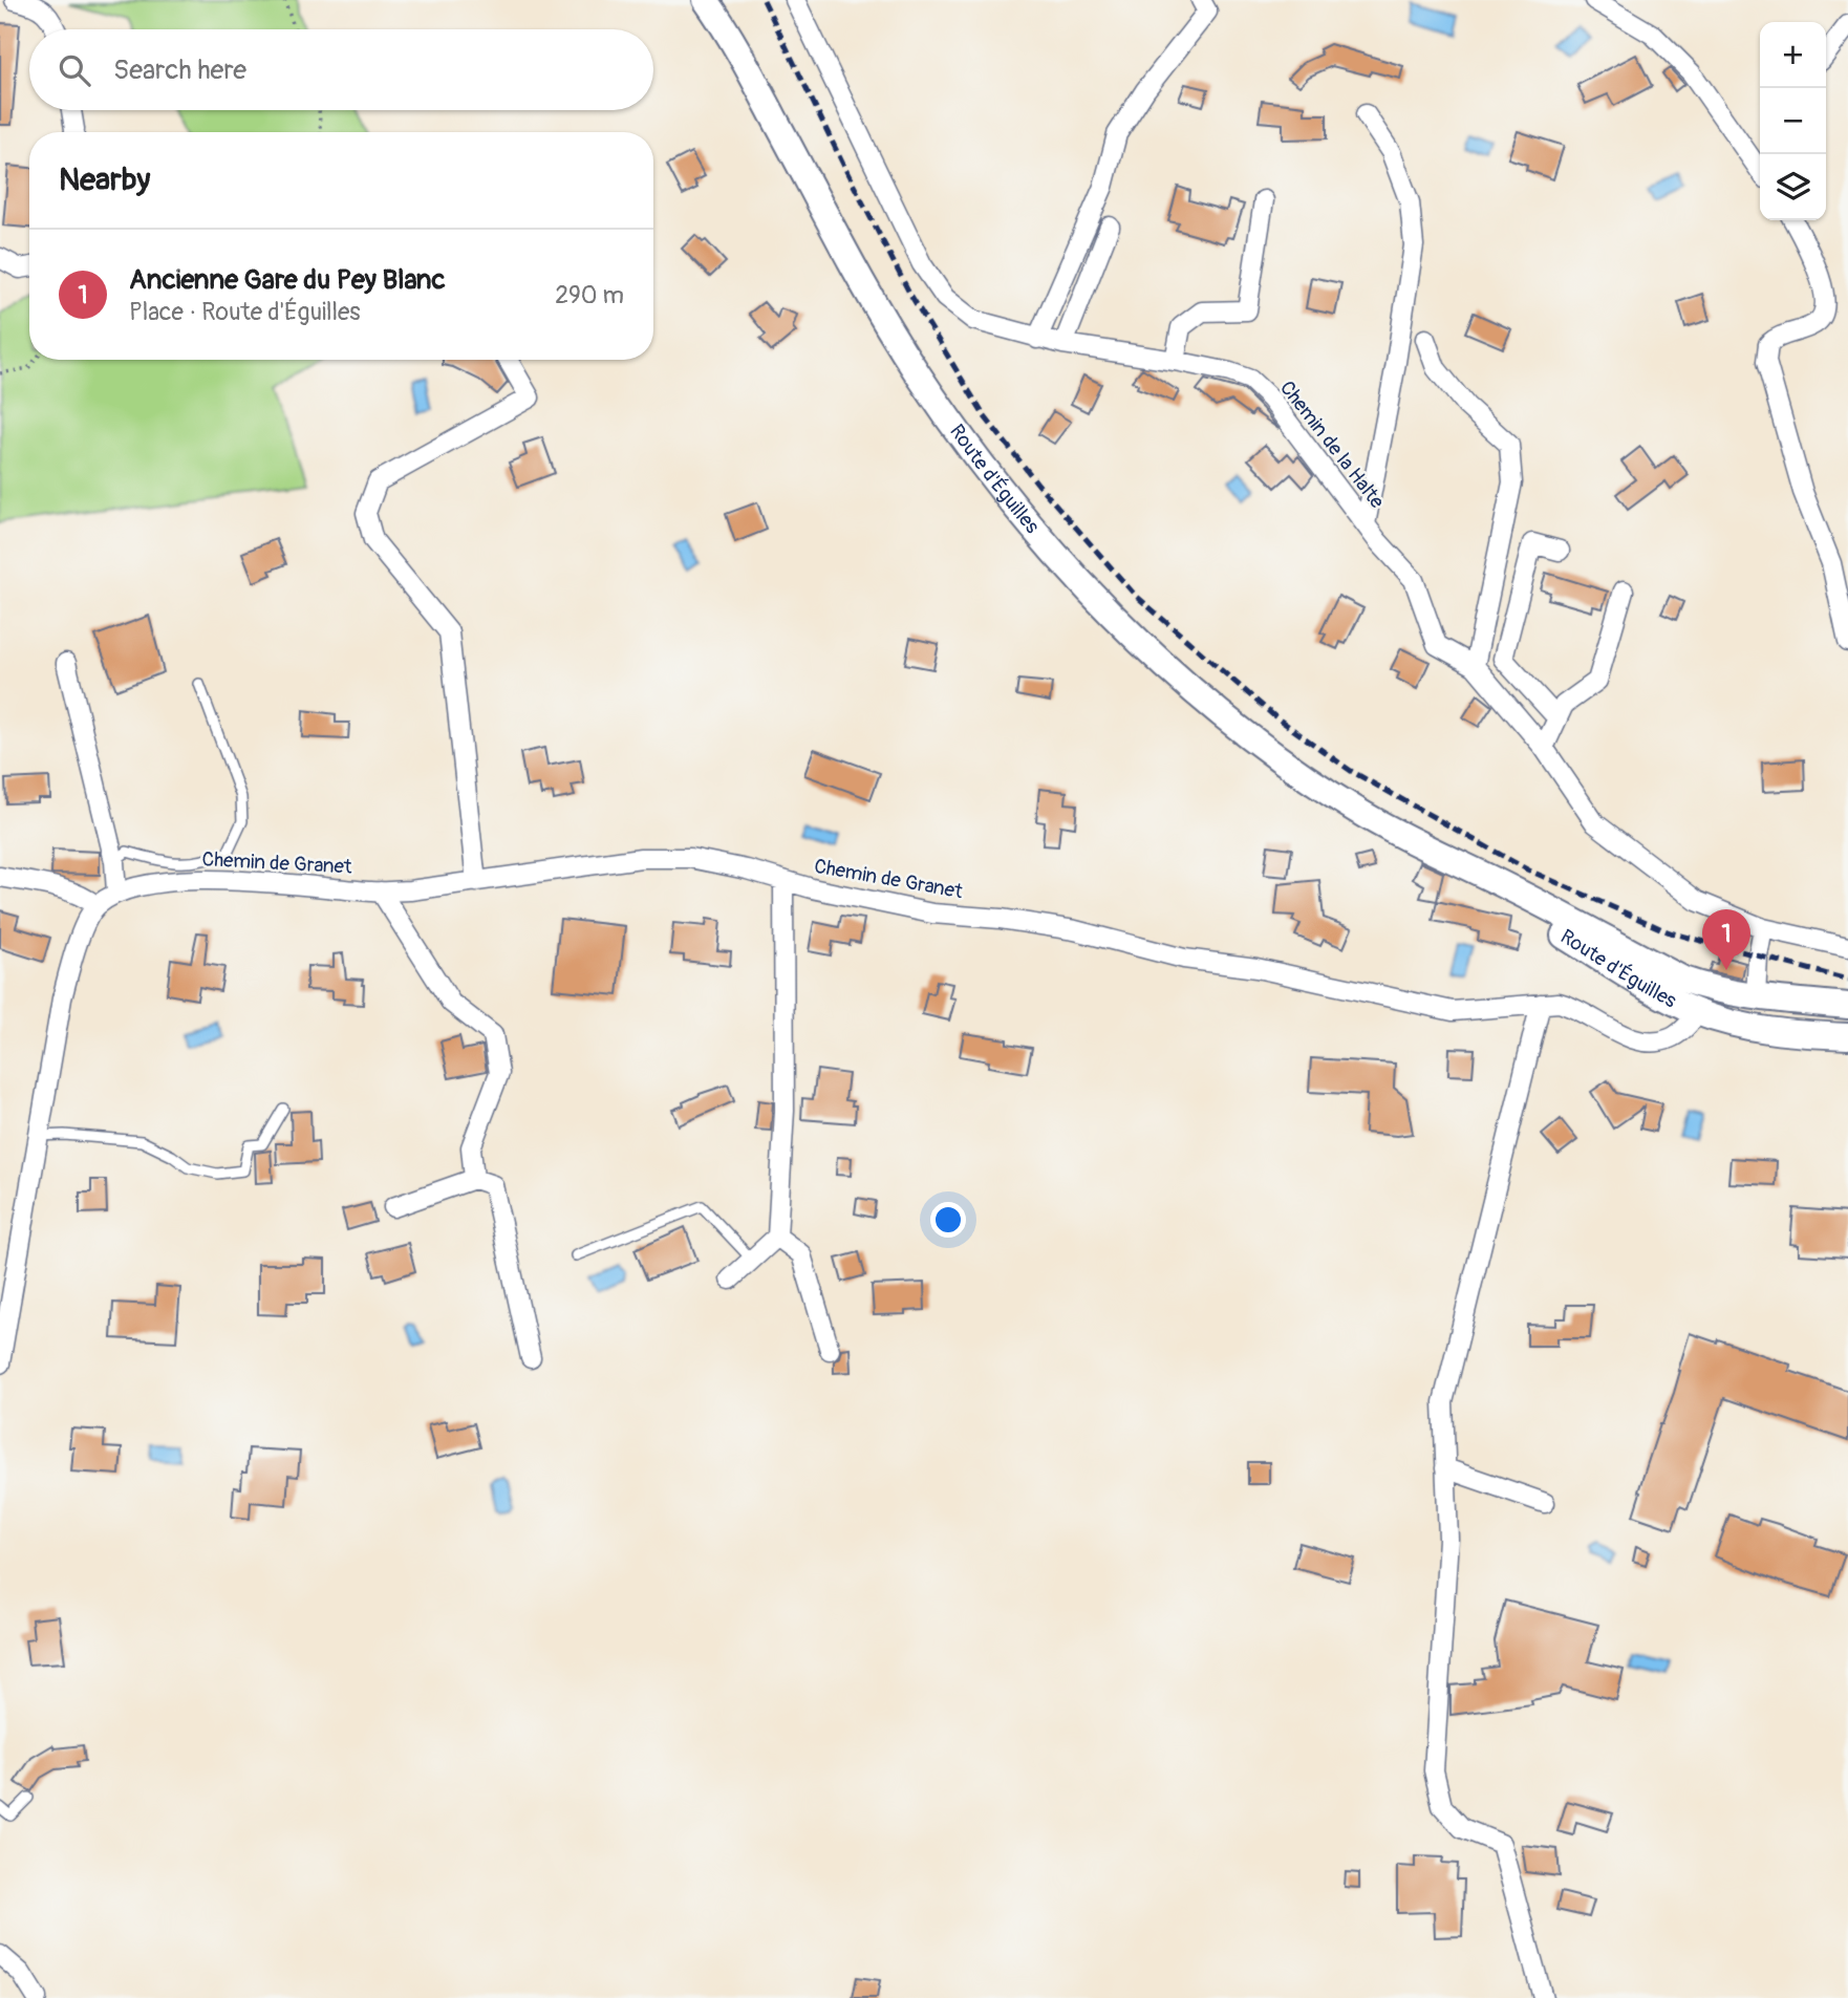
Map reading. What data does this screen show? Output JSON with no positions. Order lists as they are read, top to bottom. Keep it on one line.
{"streets":{"street":["Chemin de la Halte","Route d'Éguilles","Chemin de Granet"]},"crossings":[["Route d'Éguilles","Chemin de Granet"]],"page":{"map_buttons":["+","−"],"search":"Search here","heading":"Nearby","list":[{"mark":"1","name":"Ancienne Gare du Pey Blanc","note":"Place · Route d'Éguilles","value":"290 m"}],"pins":"1"}}
